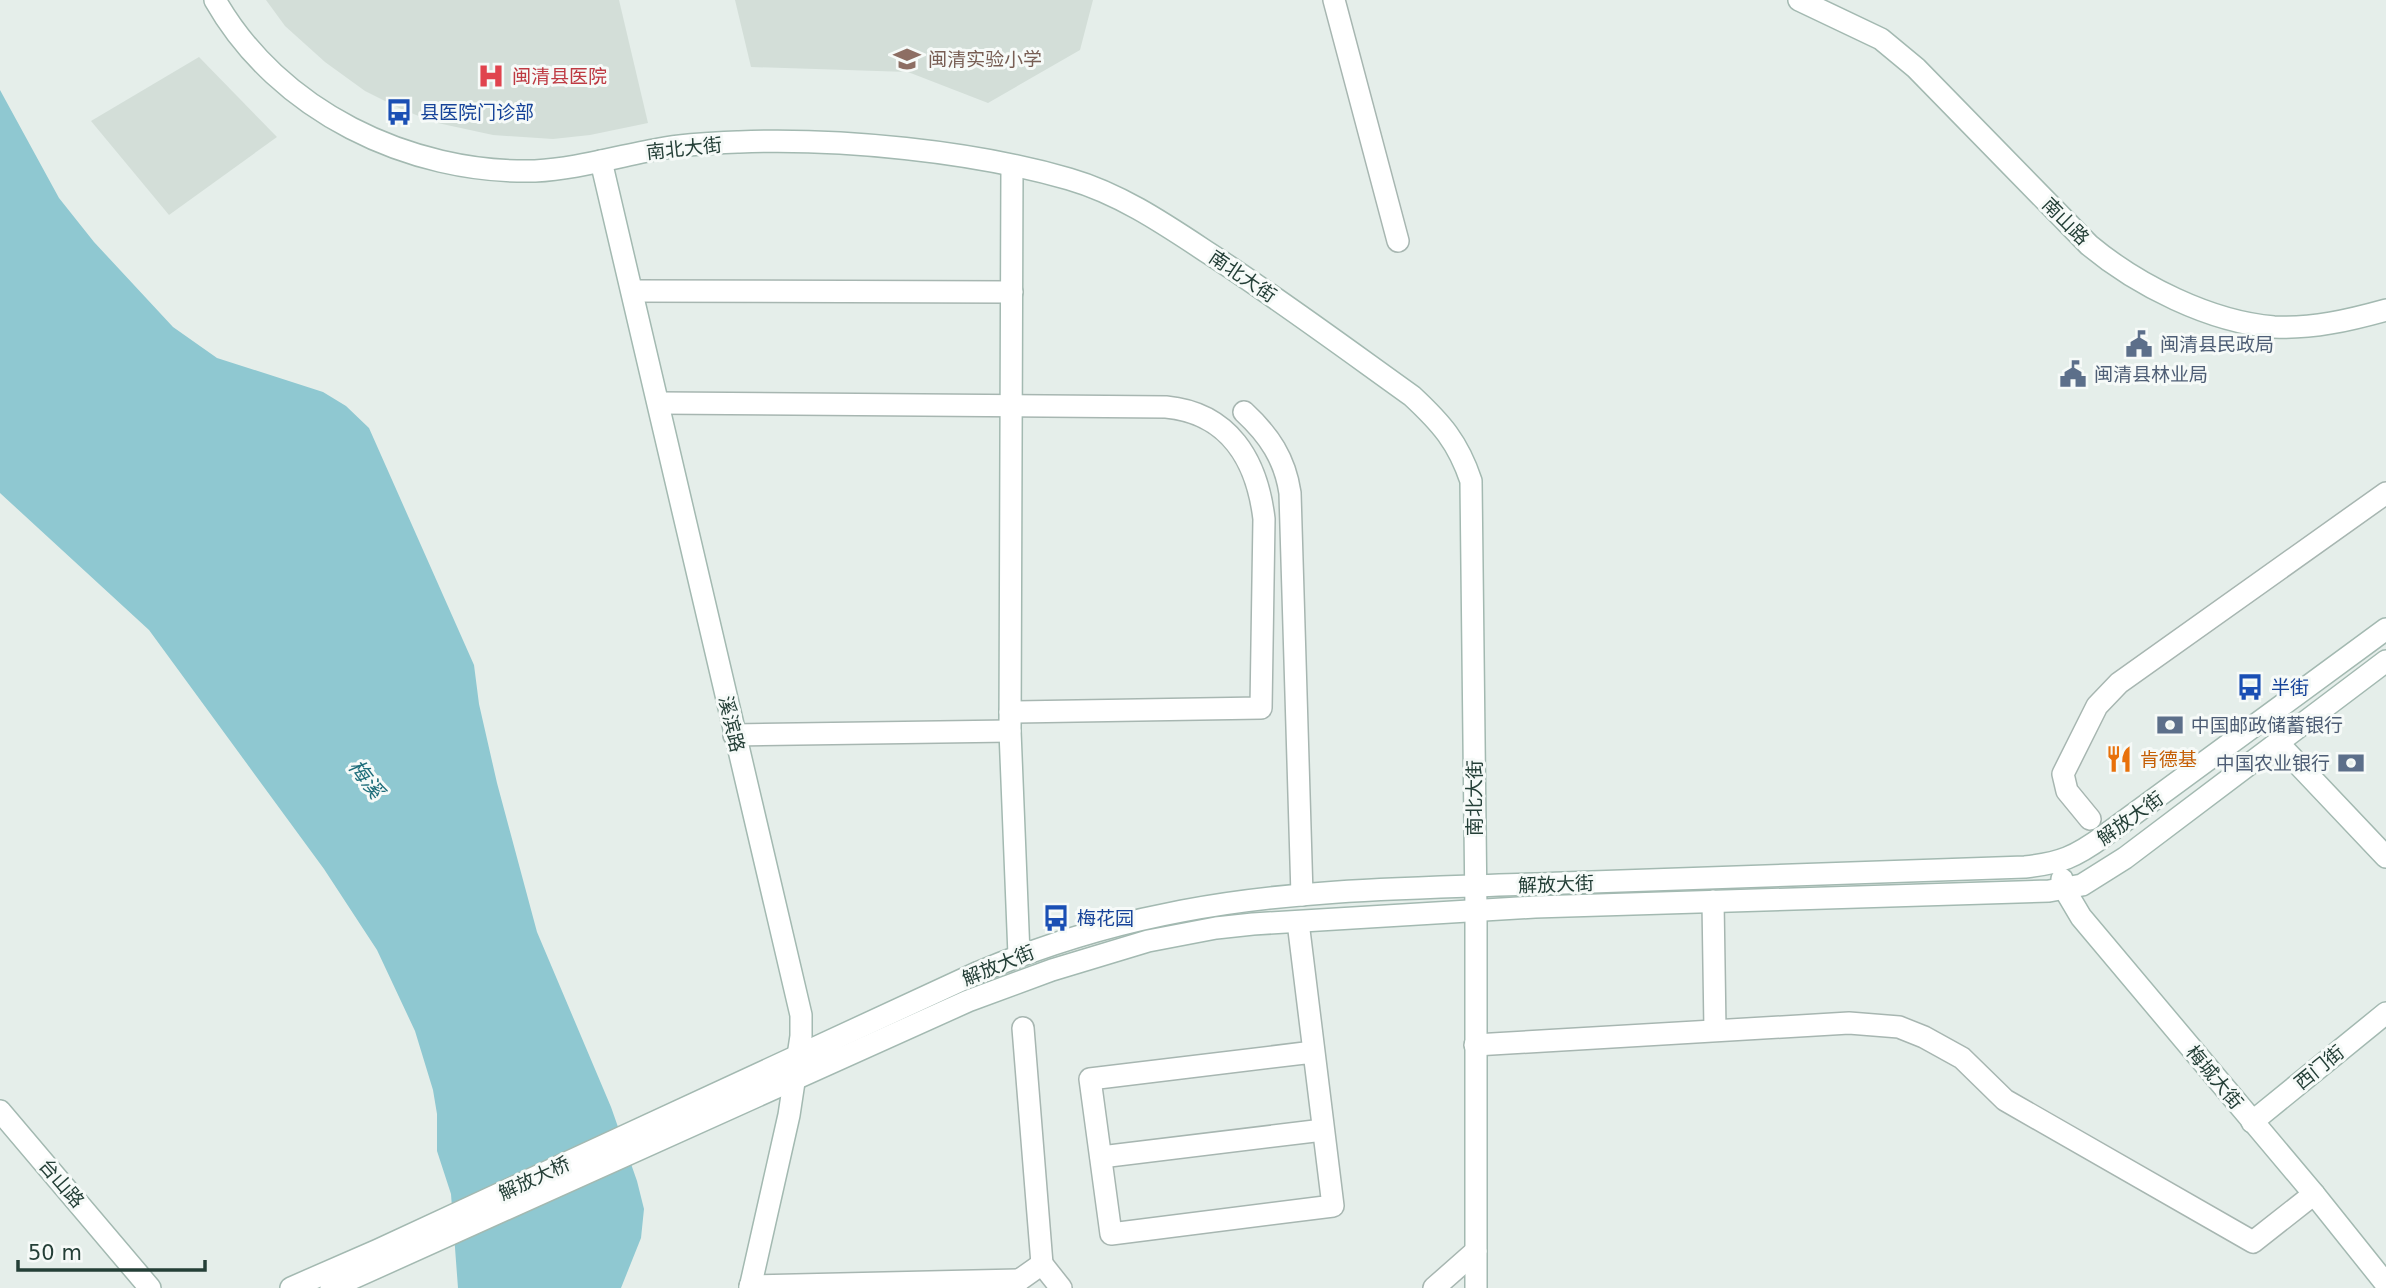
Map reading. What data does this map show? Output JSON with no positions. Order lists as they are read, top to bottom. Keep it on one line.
{"streets":{"street":["南北大街","南山路","溪滨路","解放大街","西门街","梅城大街","解放大桥","台山路"]},"crossings":[["南北大街","溪滨路"],["南北大街","解放大街"],["溪滨路","解放大街"],["解放大街","梅城大街"],["解放大街","解放大桥"],["西门街","梅城大街"]],"water":["梅溪"],"places":{"school or university":["闽清实验小学"],"hospital":["闽清县医院"],"bus stop":["县医院门诊部","半街","梅花园"],"public building":["闽清县民政局","闽清县林业局"],"bank":["中国邮政储蓄银行","中国农业银行"],"restaurant":["肯德基"]},"scale_bar":"50 m"}
